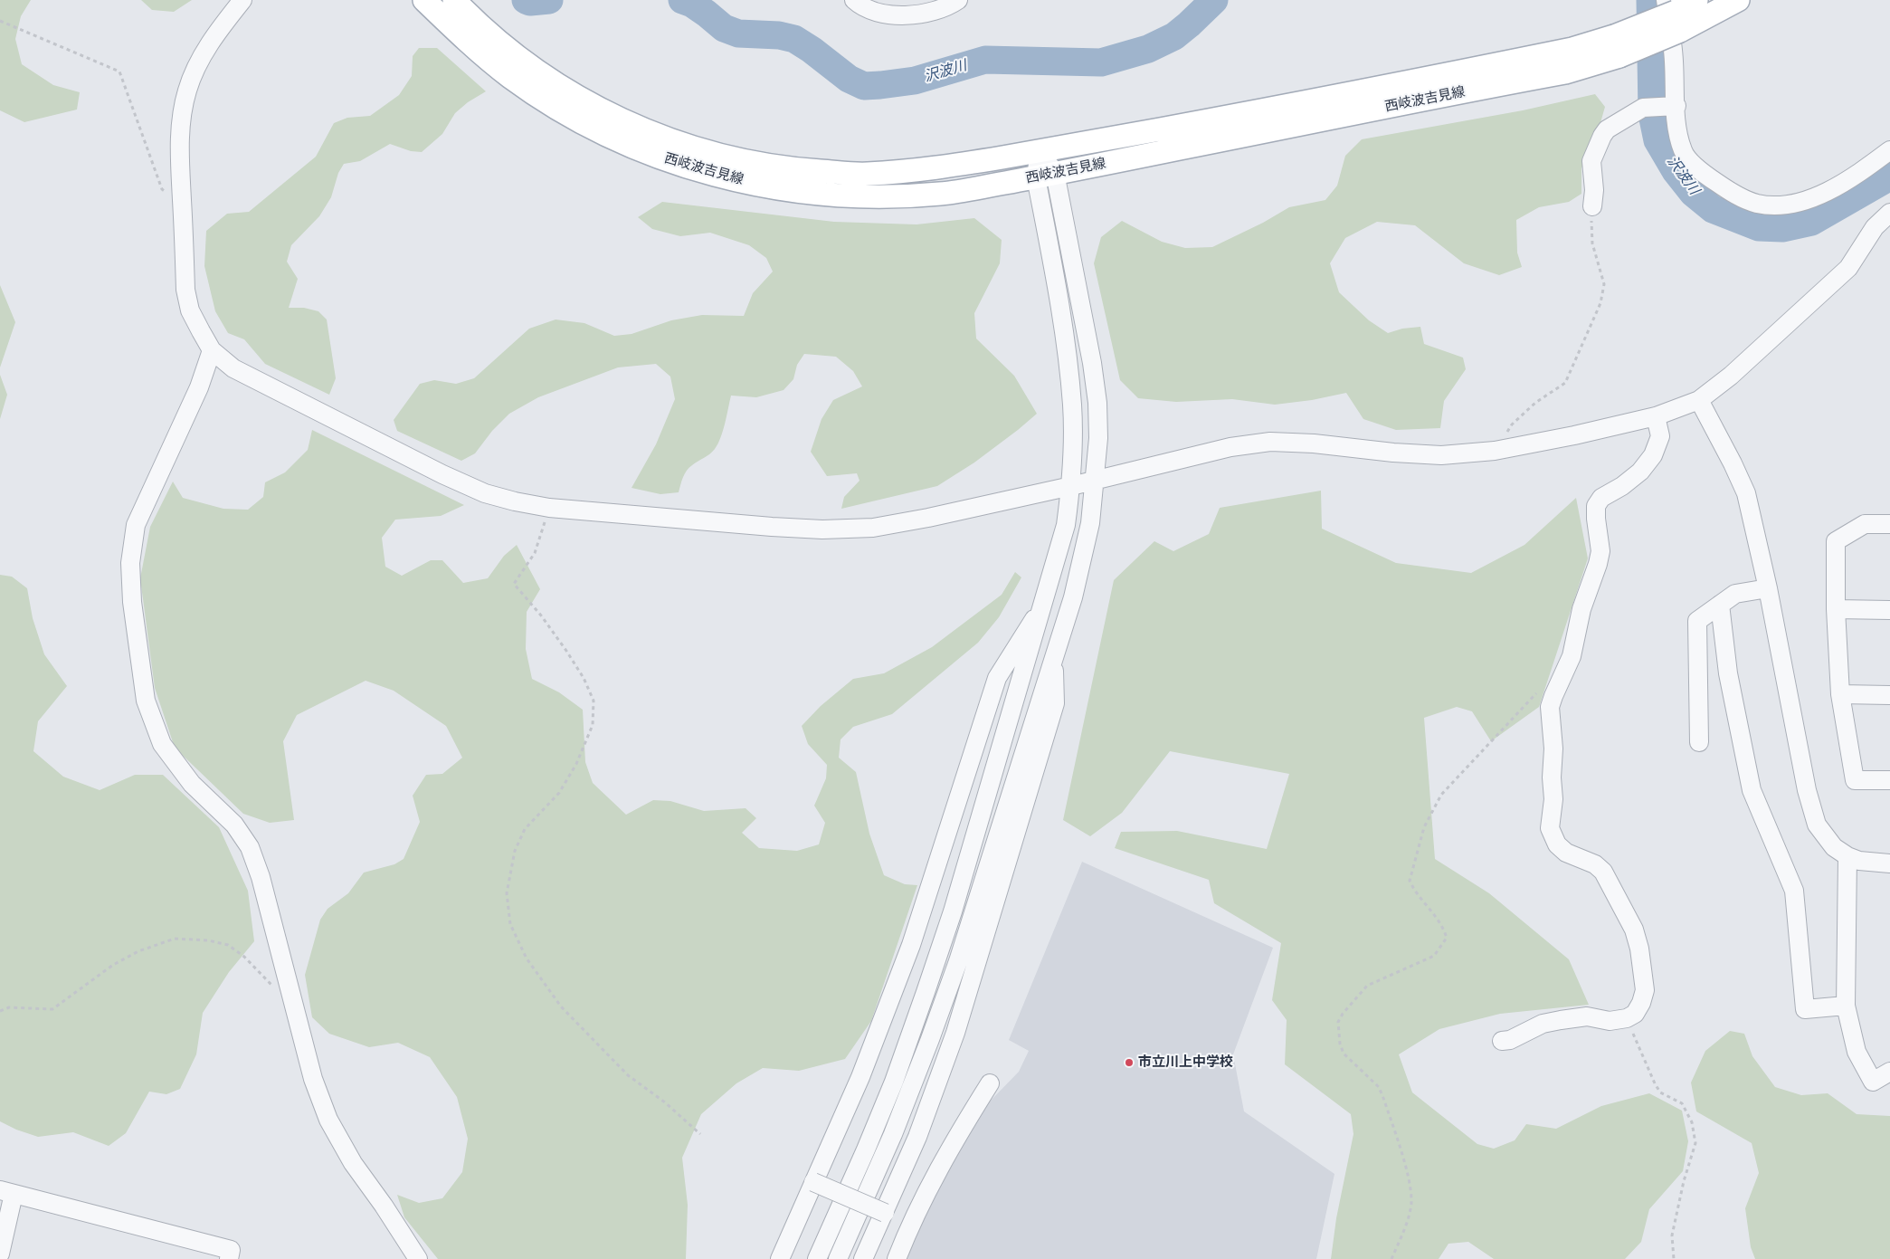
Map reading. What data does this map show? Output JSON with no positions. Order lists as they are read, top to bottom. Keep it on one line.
{"streets":{"main road":["西岐波吉見線"]},"water":["沢波川"],"places":["市立川上中学校"]}
